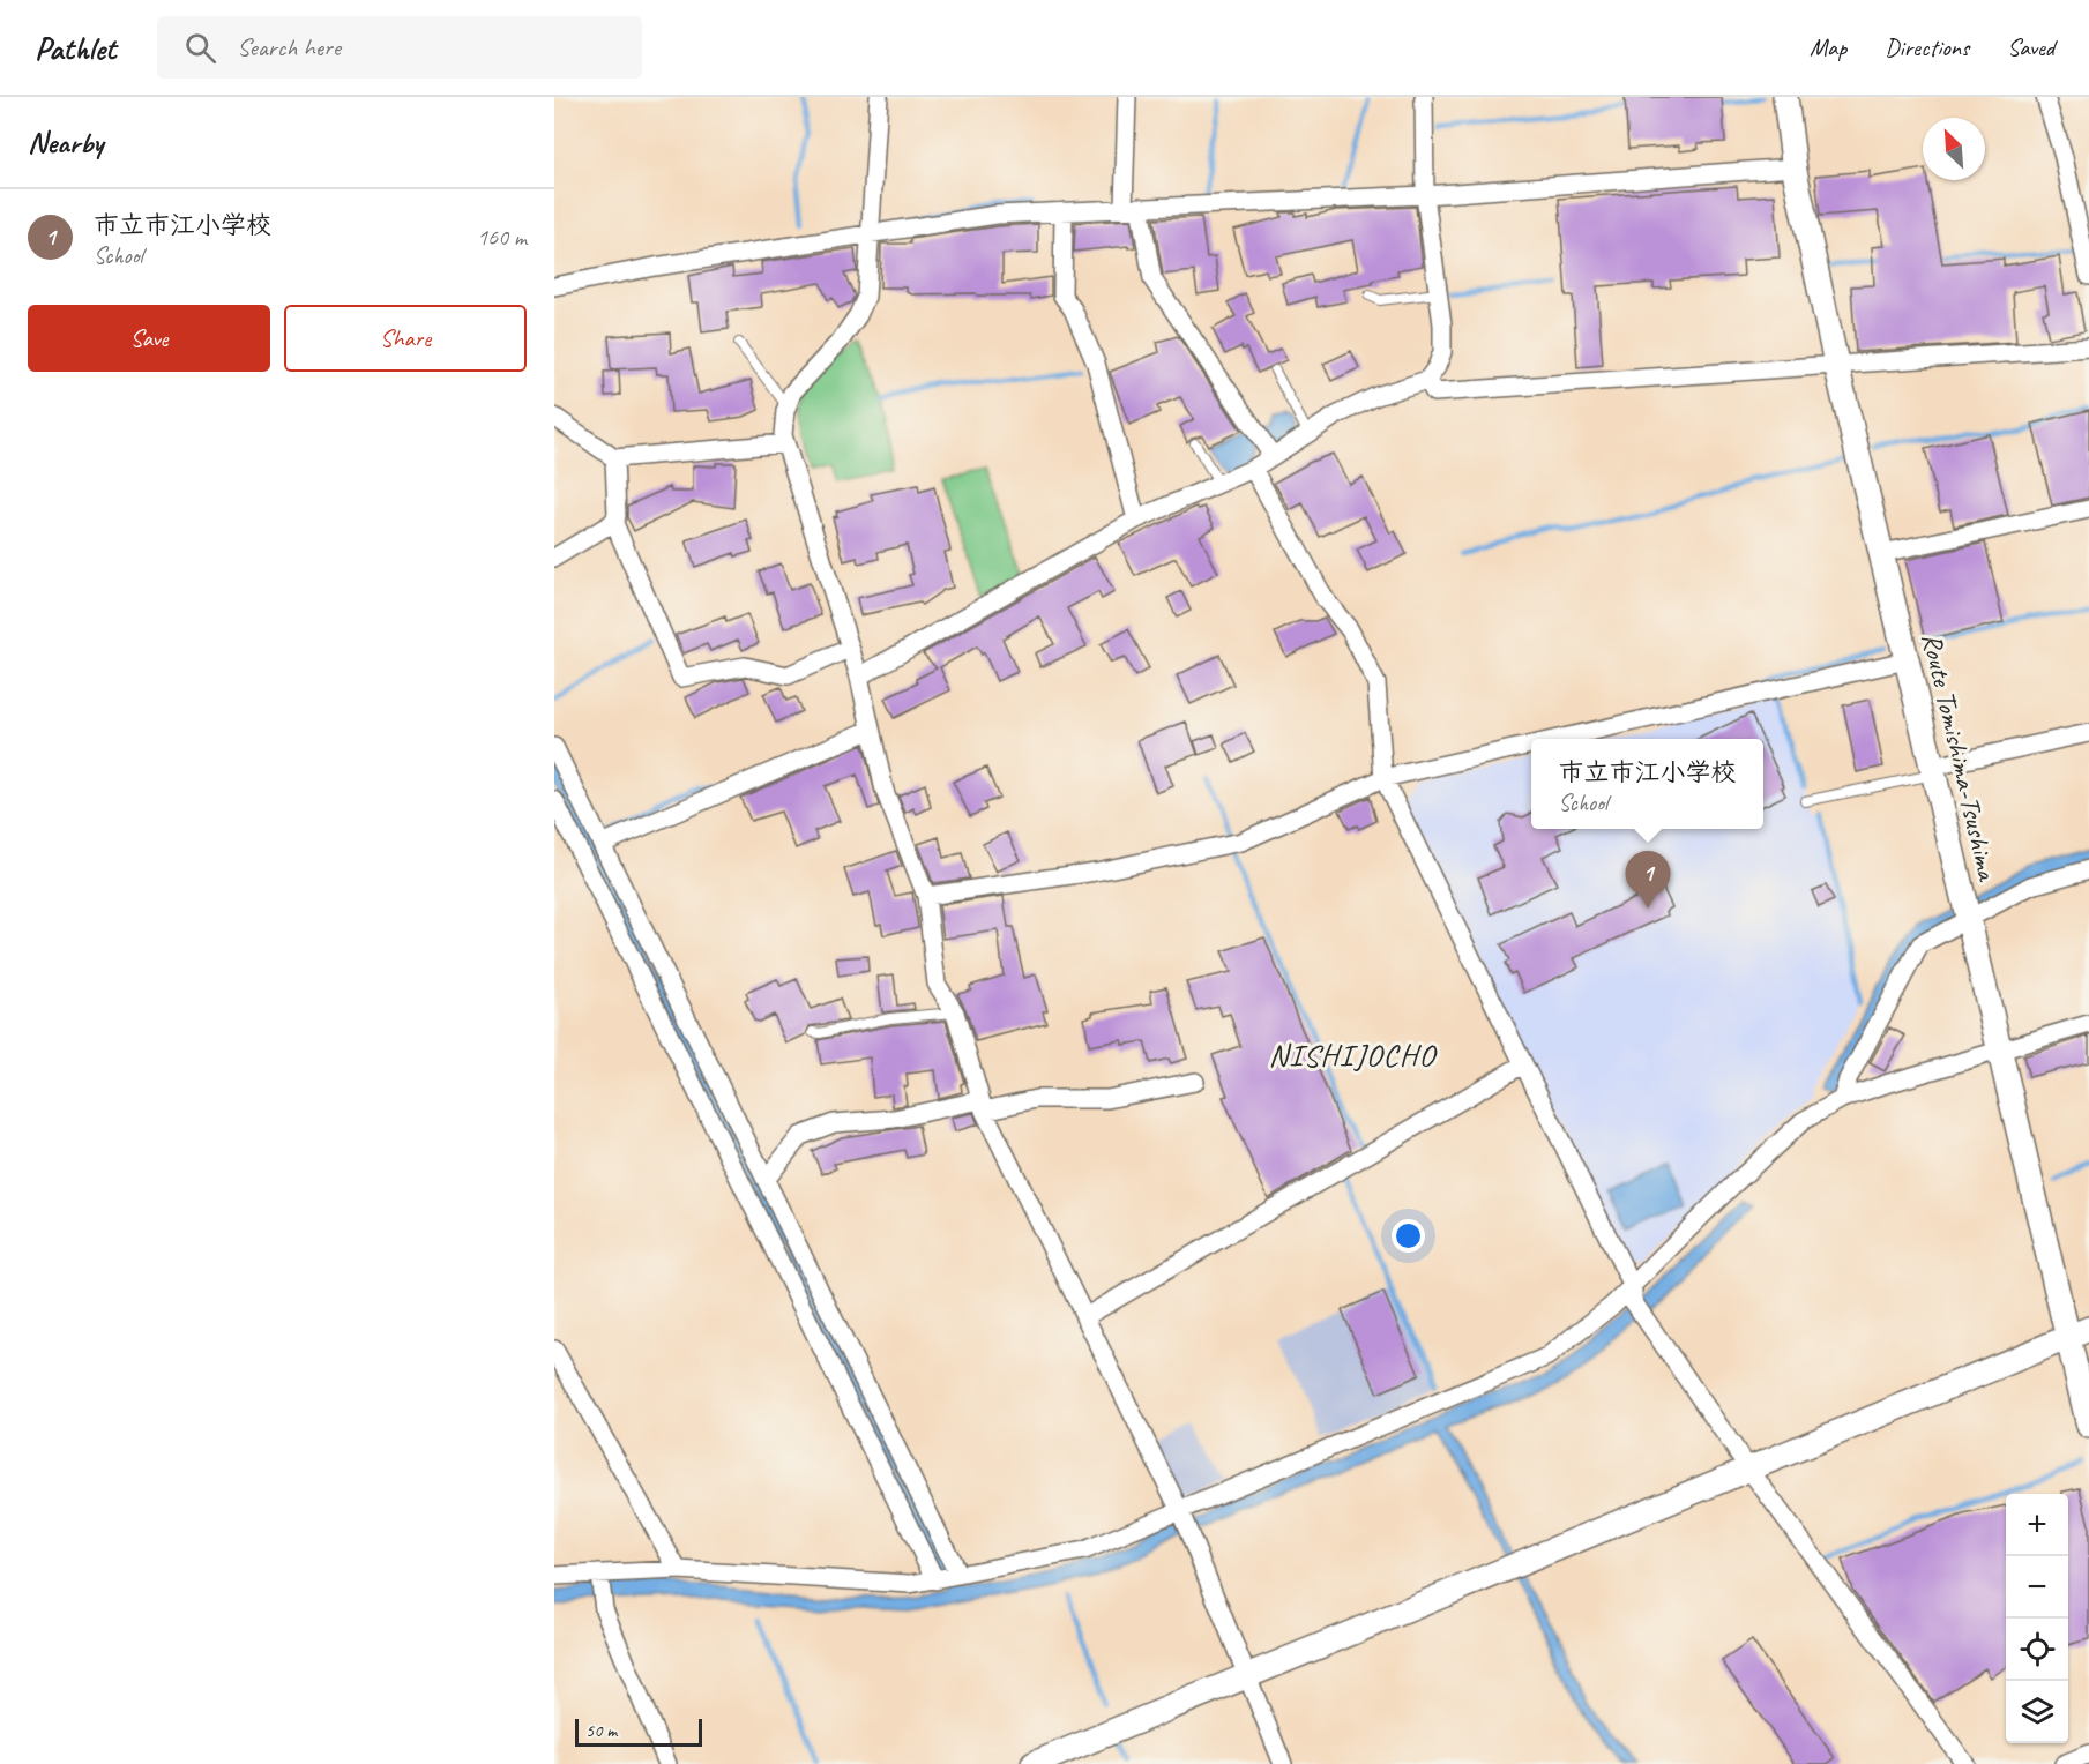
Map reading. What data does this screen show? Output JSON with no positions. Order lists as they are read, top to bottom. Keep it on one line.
{"streets":{"main road":["Route Tomishima-Tsushima"]},"districts":["NISHIJOCHO"],"scale_bar":"50 m","north":"top left","page":{"header":"Pathlet","search":"Search here","nav":["Map","Directions","Saved"],"heading":"Nearby","list":[{"mark":"1","name":"市立市江小学校","note":"School","value":"160 m"}],"buttons":["Save","Share"],"popup":["市立市江小学校","School"],"pins":"1","map_buttons":["+","−"],"scale":"50 m"}}
